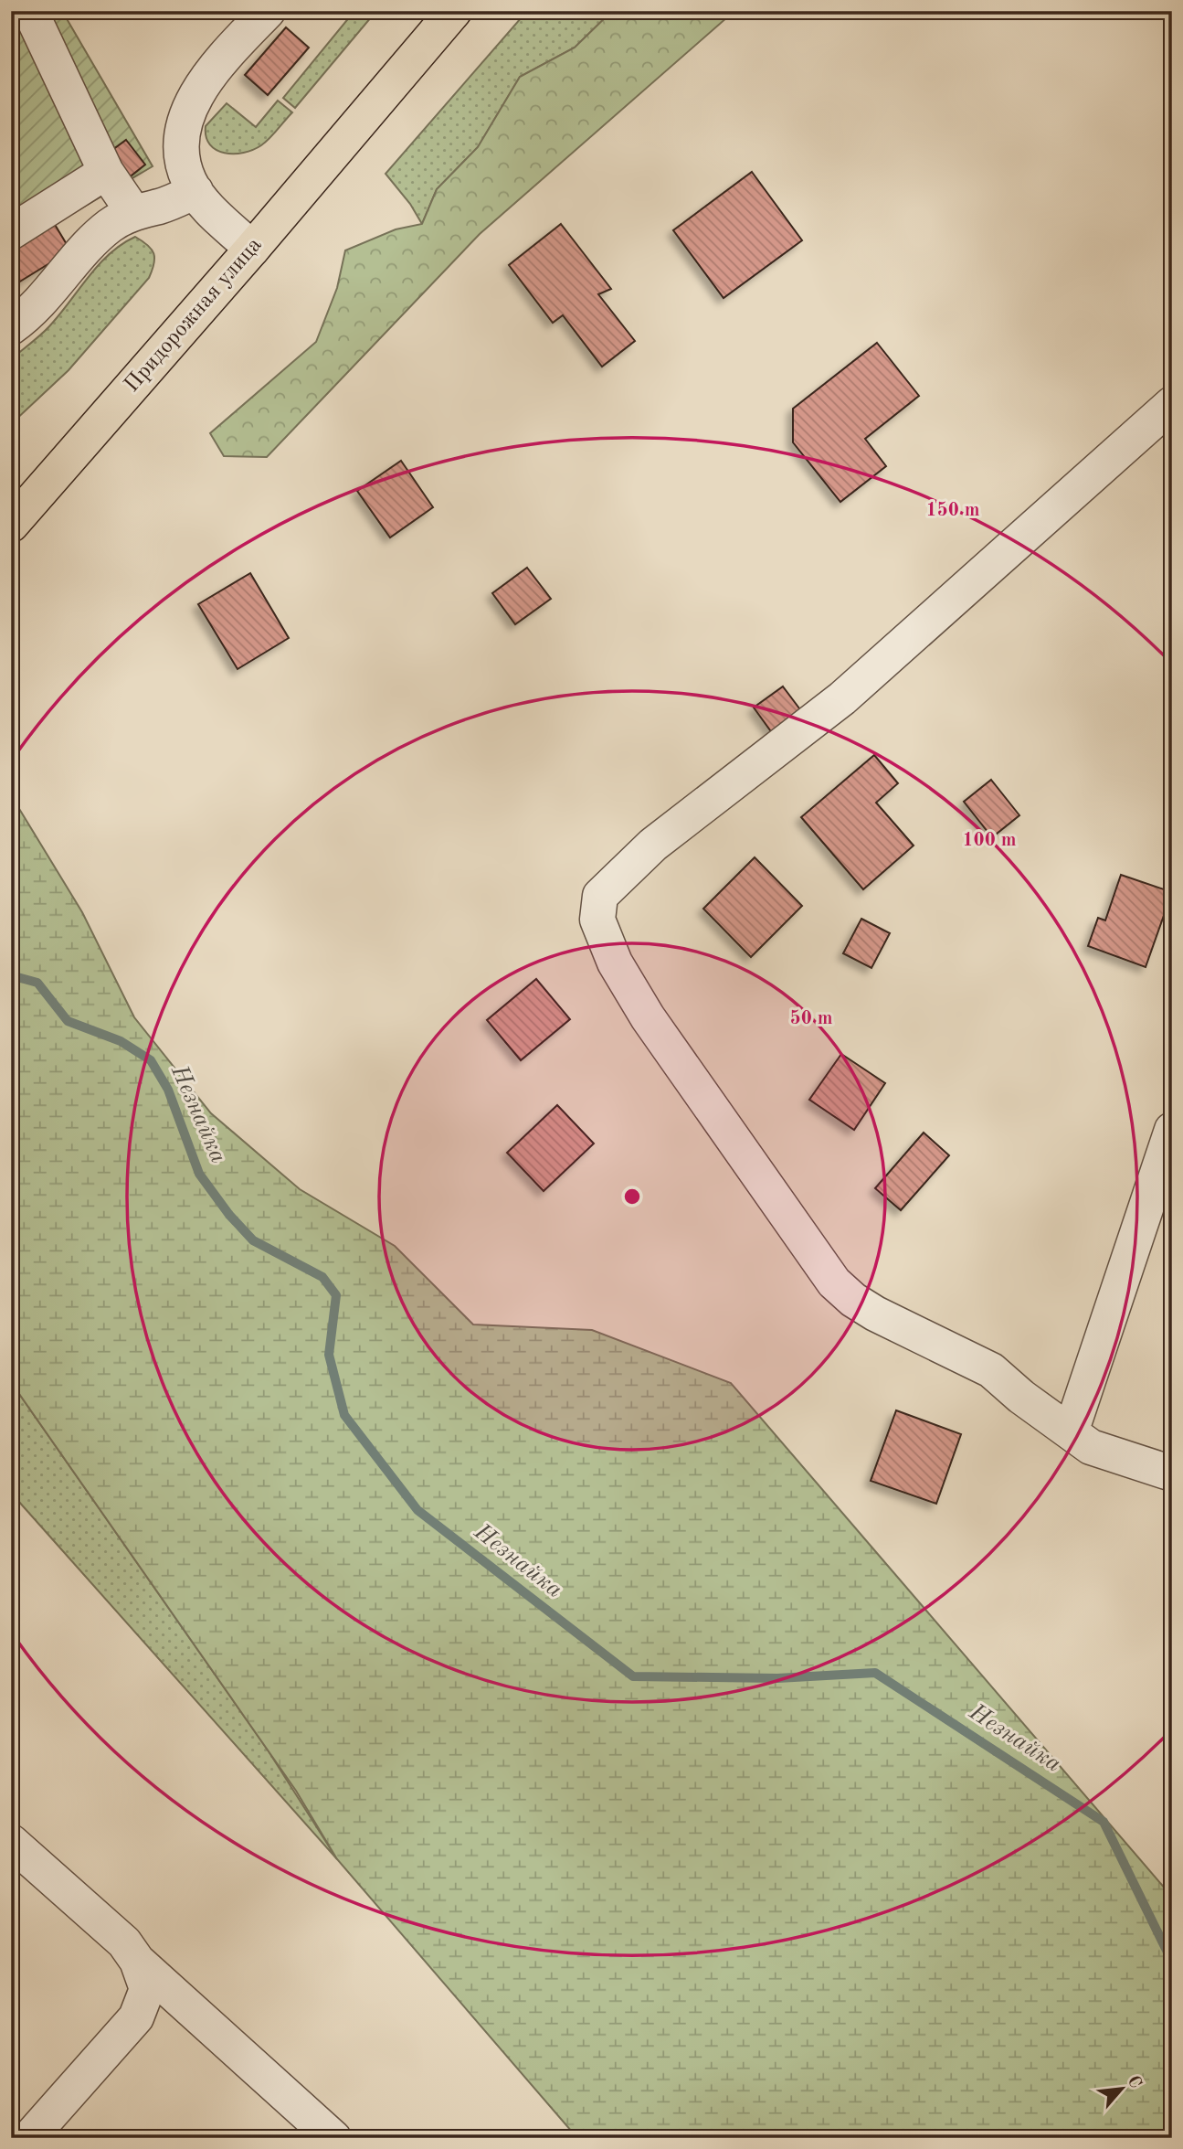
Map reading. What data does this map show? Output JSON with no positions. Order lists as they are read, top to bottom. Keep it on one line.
{"streets":{"main road":["Придорожная улица"]},"water":["Незнайка"],"north":"top right","rings":["150 m","100 m","50 m"]}
